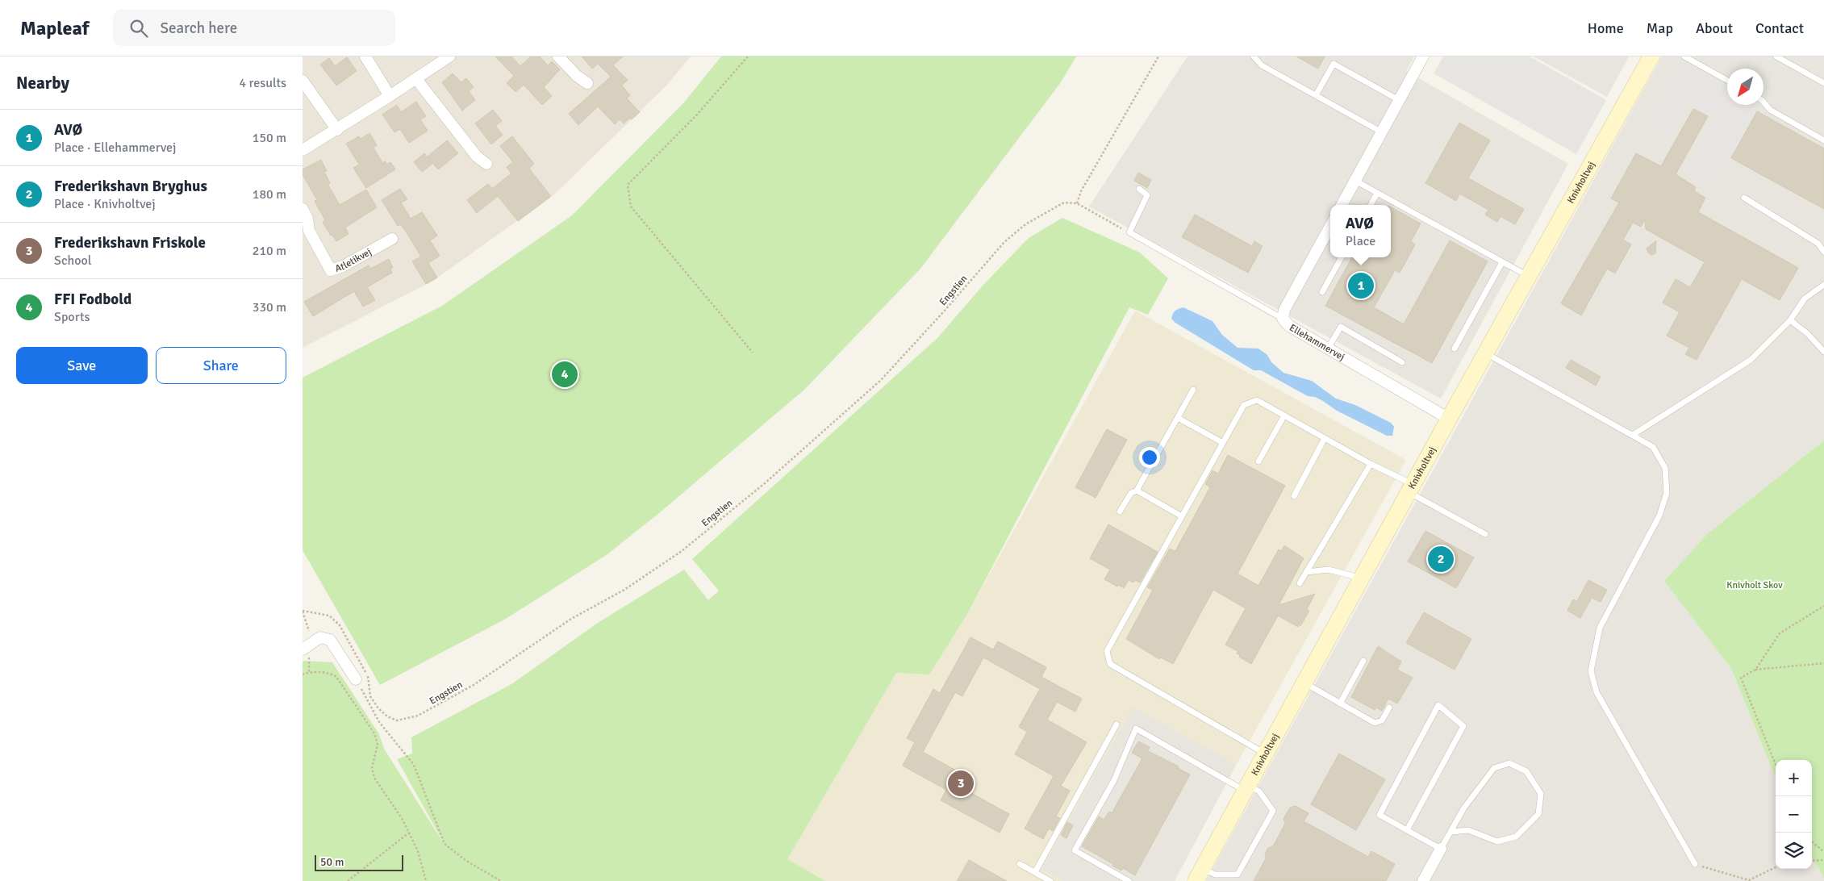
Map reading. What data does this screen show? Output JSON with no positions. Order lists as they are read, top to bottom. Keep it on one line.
{"streets":{"street":["Knivholtvej","Atletikvej","Ellehammervej"],"path":["Engstien"]},"crossings":[["Knivholtvej","Ellehammervej"]],"parks":["Knivholt Skov"],"scale_bar":"50 m","north":"bottom left","page":{"header":"Mapleaf","search":"Search here","nav":["Home","Map","About","Contact"],"heading":["Nearby","4 results"],"list":[{"mark":"1","name":"AVØ","note":"Place · Ellehammervej","value":"150 m"},{"mark":"2","name":"Frederikshavn Bryghus","note":"Place · Knivholtvej","value":"180 m"},{"mark":"3","name":"Frederikshavn Friskole","note":"School","value":"210 m"},{"mark":"4","name":"FFI Fodbold","note":"Sports","value":"330 m"}],"popup":["AVØ","Place"],"pins":["1","4","2","3"],"buttons":["Save","Share"],"map_buttons":["+","−"],"scale":"50 m"}}
